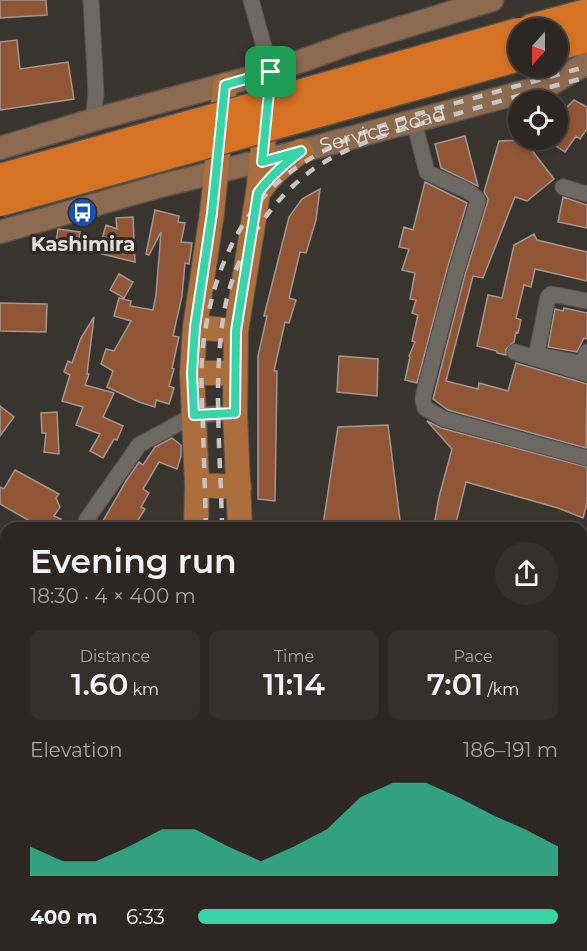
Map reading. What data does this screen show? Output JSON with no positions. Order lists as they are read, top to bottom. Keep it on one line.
{"streets":{"main road":["Service Road"]},"places":{"bus stop":["Kashimira"]},"north":"bottom","page":{"heading":["Evening run","18:30 · 4 × 400 m"],"stats":[["Distance","1.60 km"],["Time","11:14"],["Pace","7:01 /km"]],"chart":["Elevation","186–191 m"],"list":[{"name":"400 m","note":"6:33"}]}}
